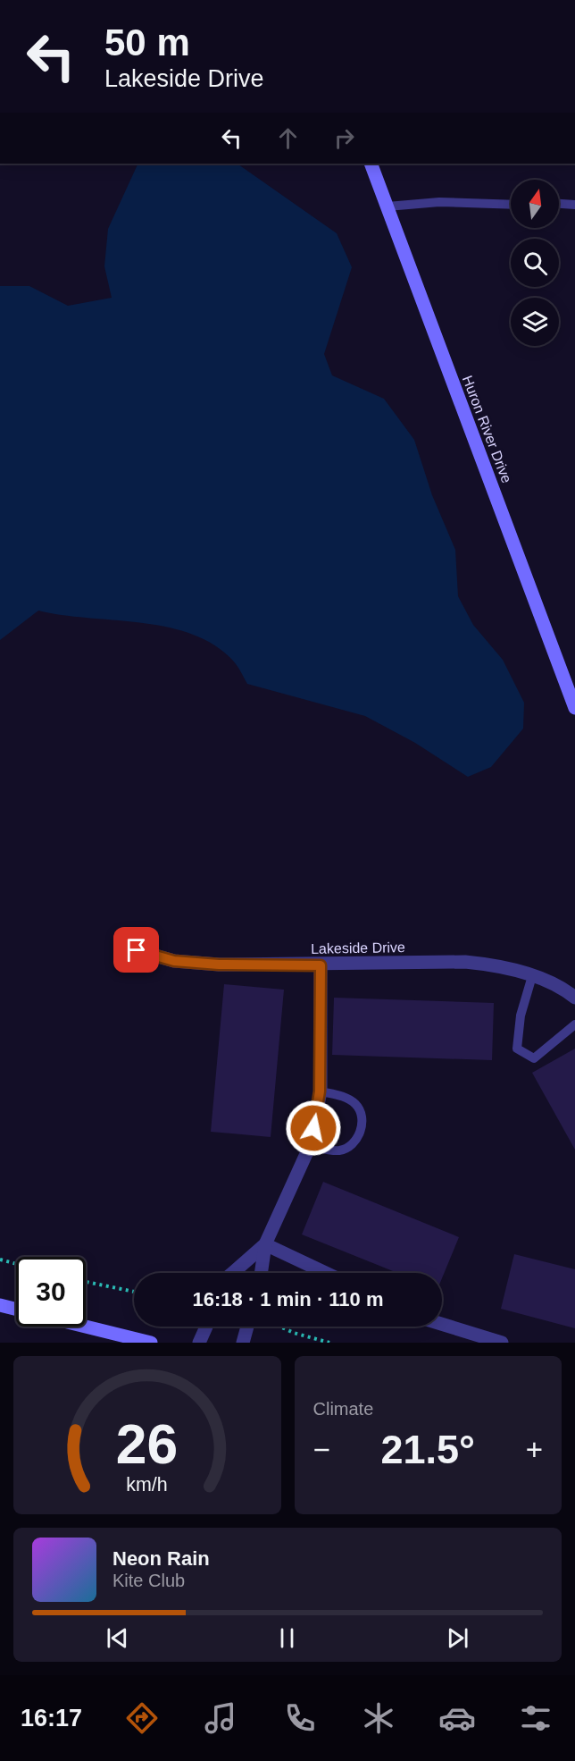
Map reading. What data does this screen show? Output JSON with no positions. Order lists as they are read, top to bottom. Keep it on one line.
{"streets":{"main road":["Huron River Drive"],"street":["Lakeside Drive"]},"north":"top","page":{"turn":["50 m","Lakeside Drive"],"limit":"30","trip":"16:18 · 1 min · 110 m","tile":"Climate","heat":["−","21.5°","+"],"song":["Neon Rain","Kite Club"],"tabs":"16:17","gauge":["26","km/h"]}}
